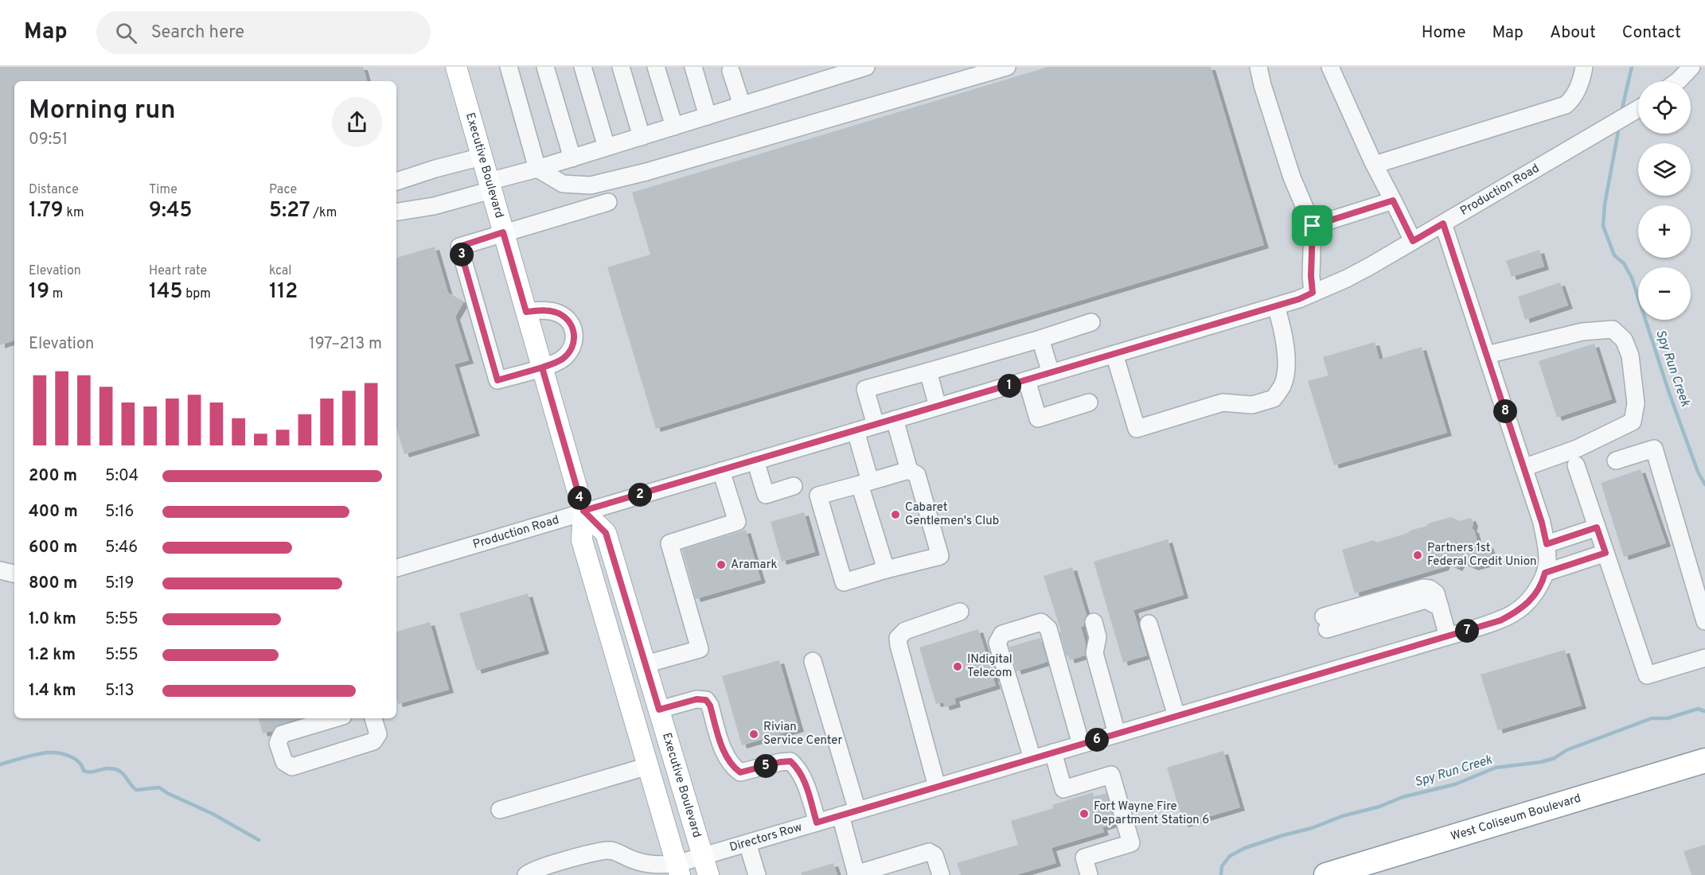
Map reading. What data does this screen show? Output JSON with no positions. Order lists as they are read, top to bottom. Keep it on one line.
{"streets":{"highway":["West Coliseum Boulevard"],"main road":["Executive Boulevard"],"street":["Production Road","Directors Row"]},"crossings":[["Executive Boulevard","Production Road"],["Executive Boulevard","Directors Row"]],"water":["Spy Run Creek"],"places":["Cabaret Gentlemen's Club","Partners 1st Federal Credit Union","Aramark","INdigital Telecom","Rivian Service Center","Fort Wayne Fire Department Station 6"],"page":{"header":"Map","search":"Search here","nav":["Home","Map","About","Contact"],"map_buttons":["+","−"],"heading":["Morning run","09:51"],"stats":[["Distance","1.79 km"],["Time","9:45"],["Pace","5:27 /km"],["Elevation","19 m"],["Heart rate","145 bpm"],["kcal","112"]],"pins":["3","1","8","2","4","7","6","5"],"chart":["Elevation","197–213 m"],"list":[{"name":"200 m","note":"5:04"},{"name":"400 m","note":"5:16"},{"name":"600 m","note":"5:46"},{"name":"800 m","note":"5:19"},{"name":"1.0 km","note":"5:55"},{"name":"1.2 km","note":"5:55"},{"name":"1.4 km","note":"5:13"}]}}
